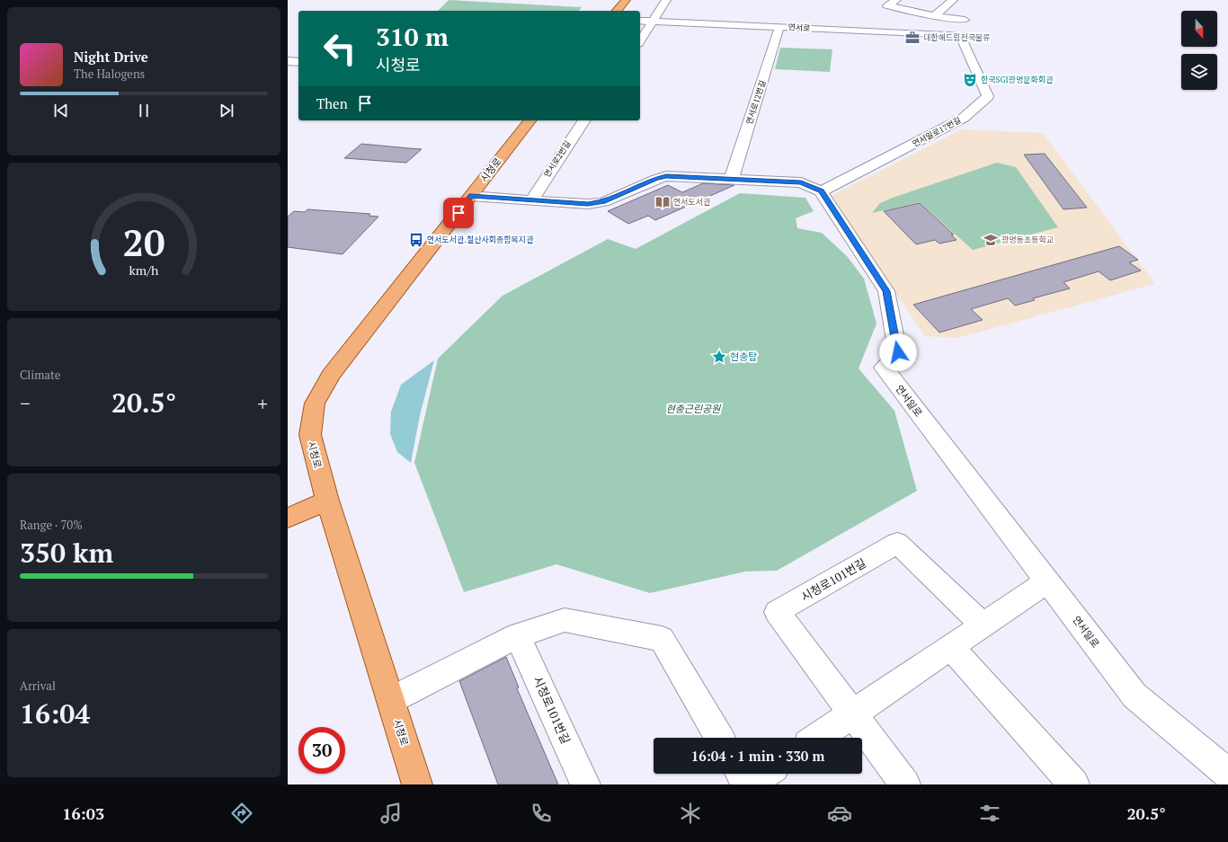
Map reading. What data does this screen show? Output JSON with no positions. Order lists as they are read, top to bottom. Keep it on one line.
{"streets":{"main road":["시청로"],"street":["연서로","연서로12번길","연서일로17번길","연서로2번길","연서일로","시청로101번길"]},"crossings":[["연서로","연서로12번길"],["연서로","연서일로17번길"],["연서일로17번길","연서일로"]],"parks":["현충근린공원"],"places":{"office":["대한해드림전국물류"],"theatre":["한국SGI광명문화회관"],"library":["연서도서관"],"bus stop":["연서도서관.철산사회종합복지관"],"school or university":["광명동초등학교"],"place":["현충탑"]},"north":"bottom","page":{"turn":["310 m","시청로"],"song":["Night Drive","The Halogens"],"then":"Then","tile":["Climate",["Range · 70%","350 km"],["Arrival","16:04"]],"heat":["−","20.5°","+"],"limit":"30","trip":"16:04 · 1 min · 330 m","tabs":["16:03","20.5°"],"gauge":["20","km/h"]}}
